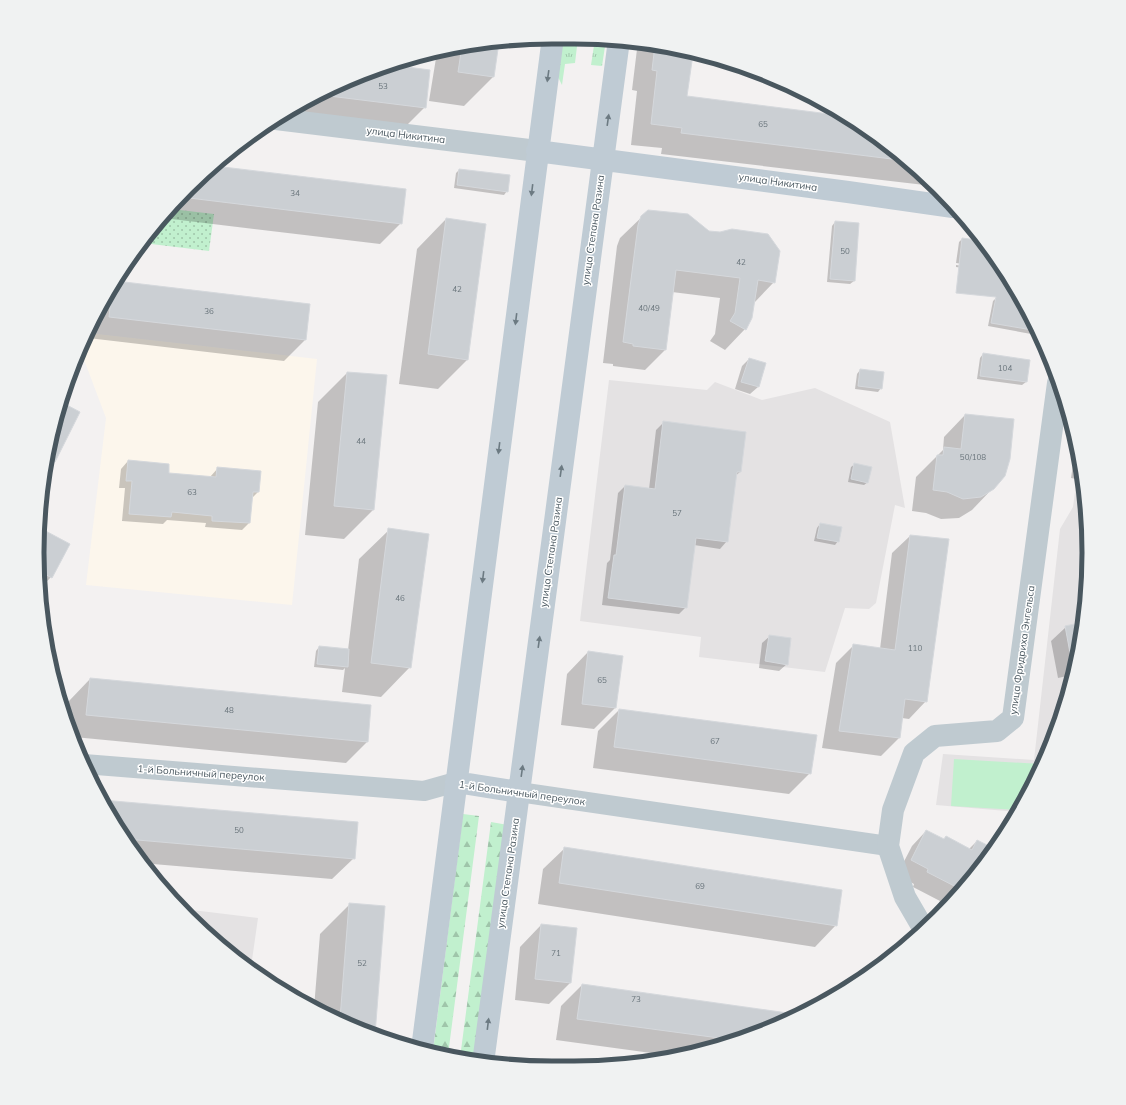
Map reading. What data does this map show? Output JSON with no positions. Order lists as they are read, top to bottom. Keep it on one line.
{"streets":{"main road":["улица Никитина","улица Степана Разина","1-й Больничный переулок"],"street":["улица Фридриха Энгельса"]},"crossings":[["улица Никитина","улица Степана Разина"],["улица Степана Разина","1-й Больничный переулок"],["улица Фридриха Энгельса","1-й Больничный переулок"]],"house_numbers":["53","65","34","50","42","42","40/49","36","104","44","50/108","63","57","46","110","65","48","67","50","69","71","52","73"]}
